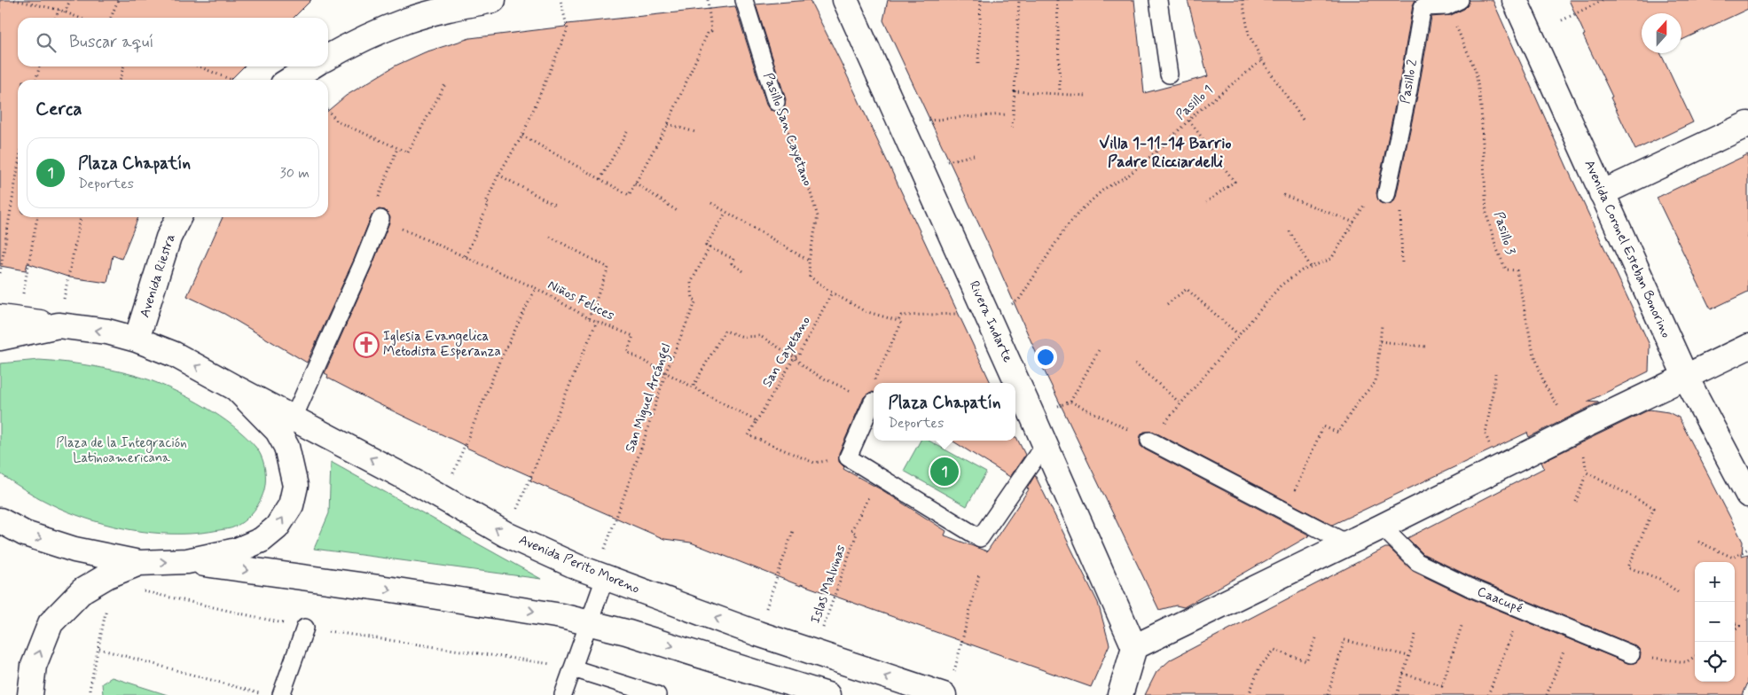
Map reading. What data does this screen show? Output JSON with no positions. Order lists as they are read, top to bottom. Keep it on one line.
{"streets":{"street":["Avenida Coronel Esteban Bonorino","Avenida Riestra","Rivera Indarte","Avenida Perito Moreno"],"lane":["Pasillo 2","Pasillo San Cayetano","Caacupé"],"path":["Pasillo 1","Pasillo 3","Niños Felices","San Cayetano","San Miguel Arcángel","Islas Malvinas"]},"crossings":[["Pasillo 2","Pasillo 3"],["Pasillo 1","Rivera Indarte"],["Niños Felices","San Cayetano"],["Niños Felices","San Miguel Arcángel"],["San Miguel Arcángel","Avenida Perito Moreno"],["Avenida Perito Moreno","Islas Malvinas"]],"districts":["Villa 1-11-14 Barrio Padre Ricciardelli"],"parks":["Plaza de la Integración Latinoamericana"],"places":{"church":["Iglesia Evangelica Metodista Esperanza"]},"north":"top","page":{"search":"Buscar aquí","heading":"Cerca","list":[{"mark":"1","name":"Plaza Chapatín","note":"Deportes","value":"30 m"}],"popup":["Plaza Chapatín","Deportes"],"pins":"1","map_buttons":["+","−"]}}
